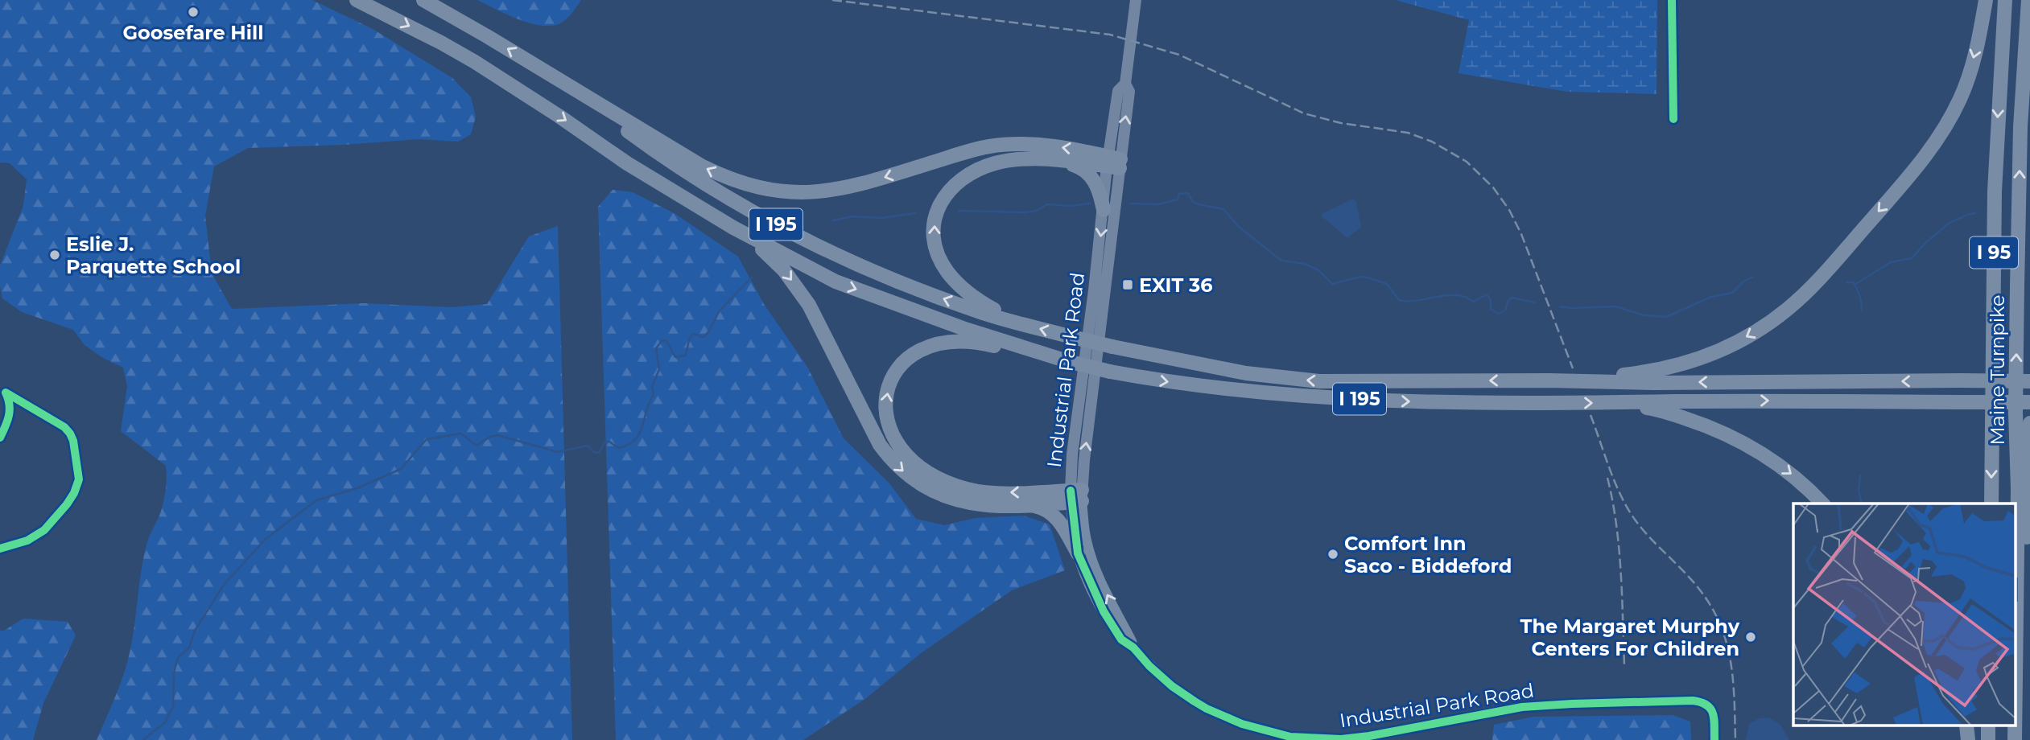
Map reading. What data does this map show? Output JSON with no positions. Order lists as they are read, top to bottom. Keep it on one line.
{"streets":{"highway":["I 195","I 95","Maine Turnpike"],"main road":["Industrial Park Road"]},"places":{"other":["Goosefare Hill","Eslie J. Parquette School","Comfort Inn Saco - Biddeford","The Margaret Murphy Centers For Children"],"transit":["EXIT 36"]}}
